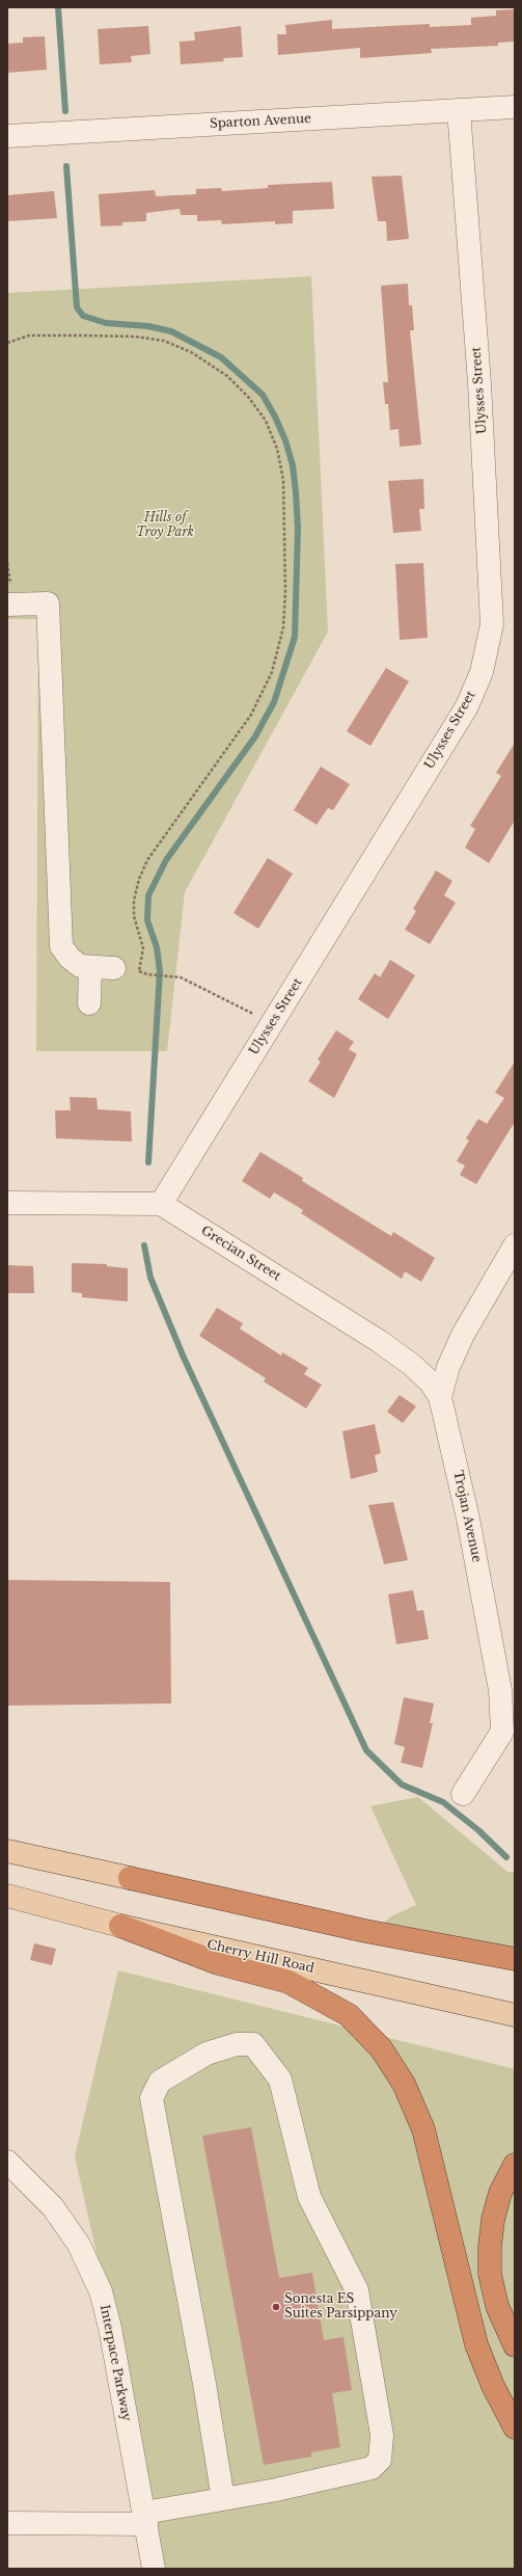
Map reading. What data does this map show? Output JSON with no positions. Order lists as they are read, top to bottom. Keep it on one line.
{"streets":{"main road":["Cherry Hill Road"],"street":["Sparton Avenue","Ulysses Street","Grecian Street","Trojan Avenue","Interpace Parkway"]},"crossings":[["Sparton Avenue","Ulysses Street"],["Ulysses Street","Grecian Street"],["Grecian Street","Trojan Avenue"]],"parks":["Hills of Troy Park"],"places":["Sonesta ES Suites Parsippany"]}
